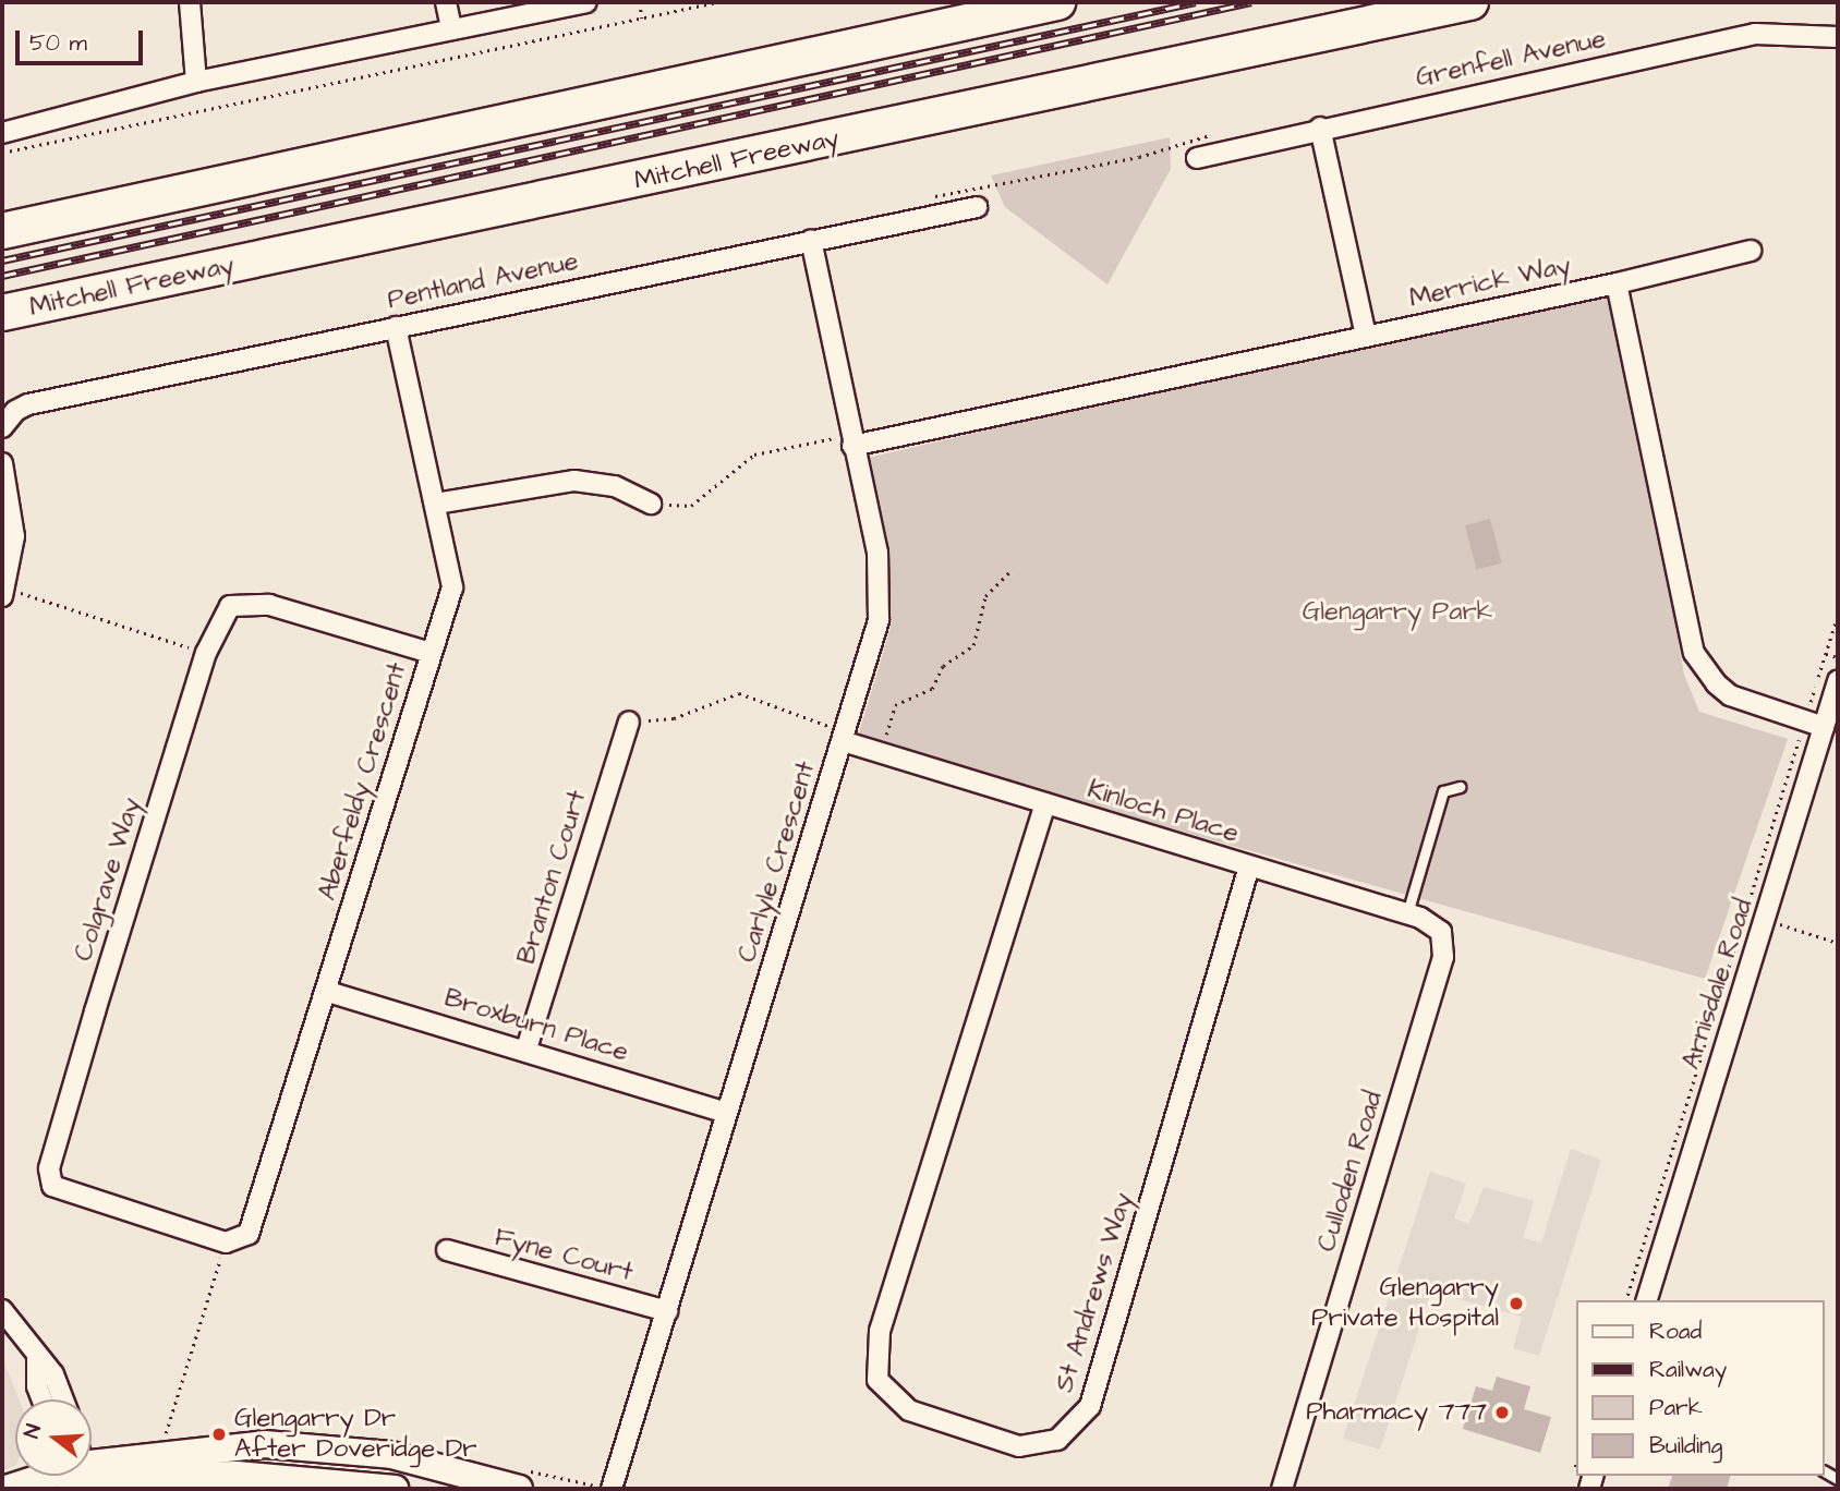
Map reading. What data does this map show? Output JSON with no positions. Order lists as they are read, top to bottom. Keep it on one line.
{"streets":{"highway":["Mitchell Freeway"],"street":["Grenfell Avenue","Pentland Avenue","Merrick Way","Aberfeldy Crescent","Kinloch Place","Carlyle Crescent","Branton Court","Colgrave Way","Arnisdale Road","Broxburn Place","Culloden Road","Fyne Court","St Andrews Way"]},"crossings":[["Pentland Avenue","Aberfeldy Crescent"],["Pentland Avenue","Carlyle Crescent"],["Merrick Way","Carlyle Crescent"],["Aberfeldy Crescent","Colgrave Way"],["Aberfeldy Crescent","Broxburn Place"],["Kinloch Place","Carlyle Crescent"],["Kinloch Place","Culloden Road"],["Kinloch Place","St Andrews Way"],["Carlyle Crescent","Broxburn Place"],["Carlyle Crescent","Fyne Court"],["Branton Court","Broxburn Place"]],"parks":["Glengarry Park"],"places":["Glengarry Private Hospital","Pharmacy 777","Glengarry Dr After Doveridge Dr"],"legend":["Road","Railway","Park","Building"],"scale_bar":"50 m","north":"left"}
